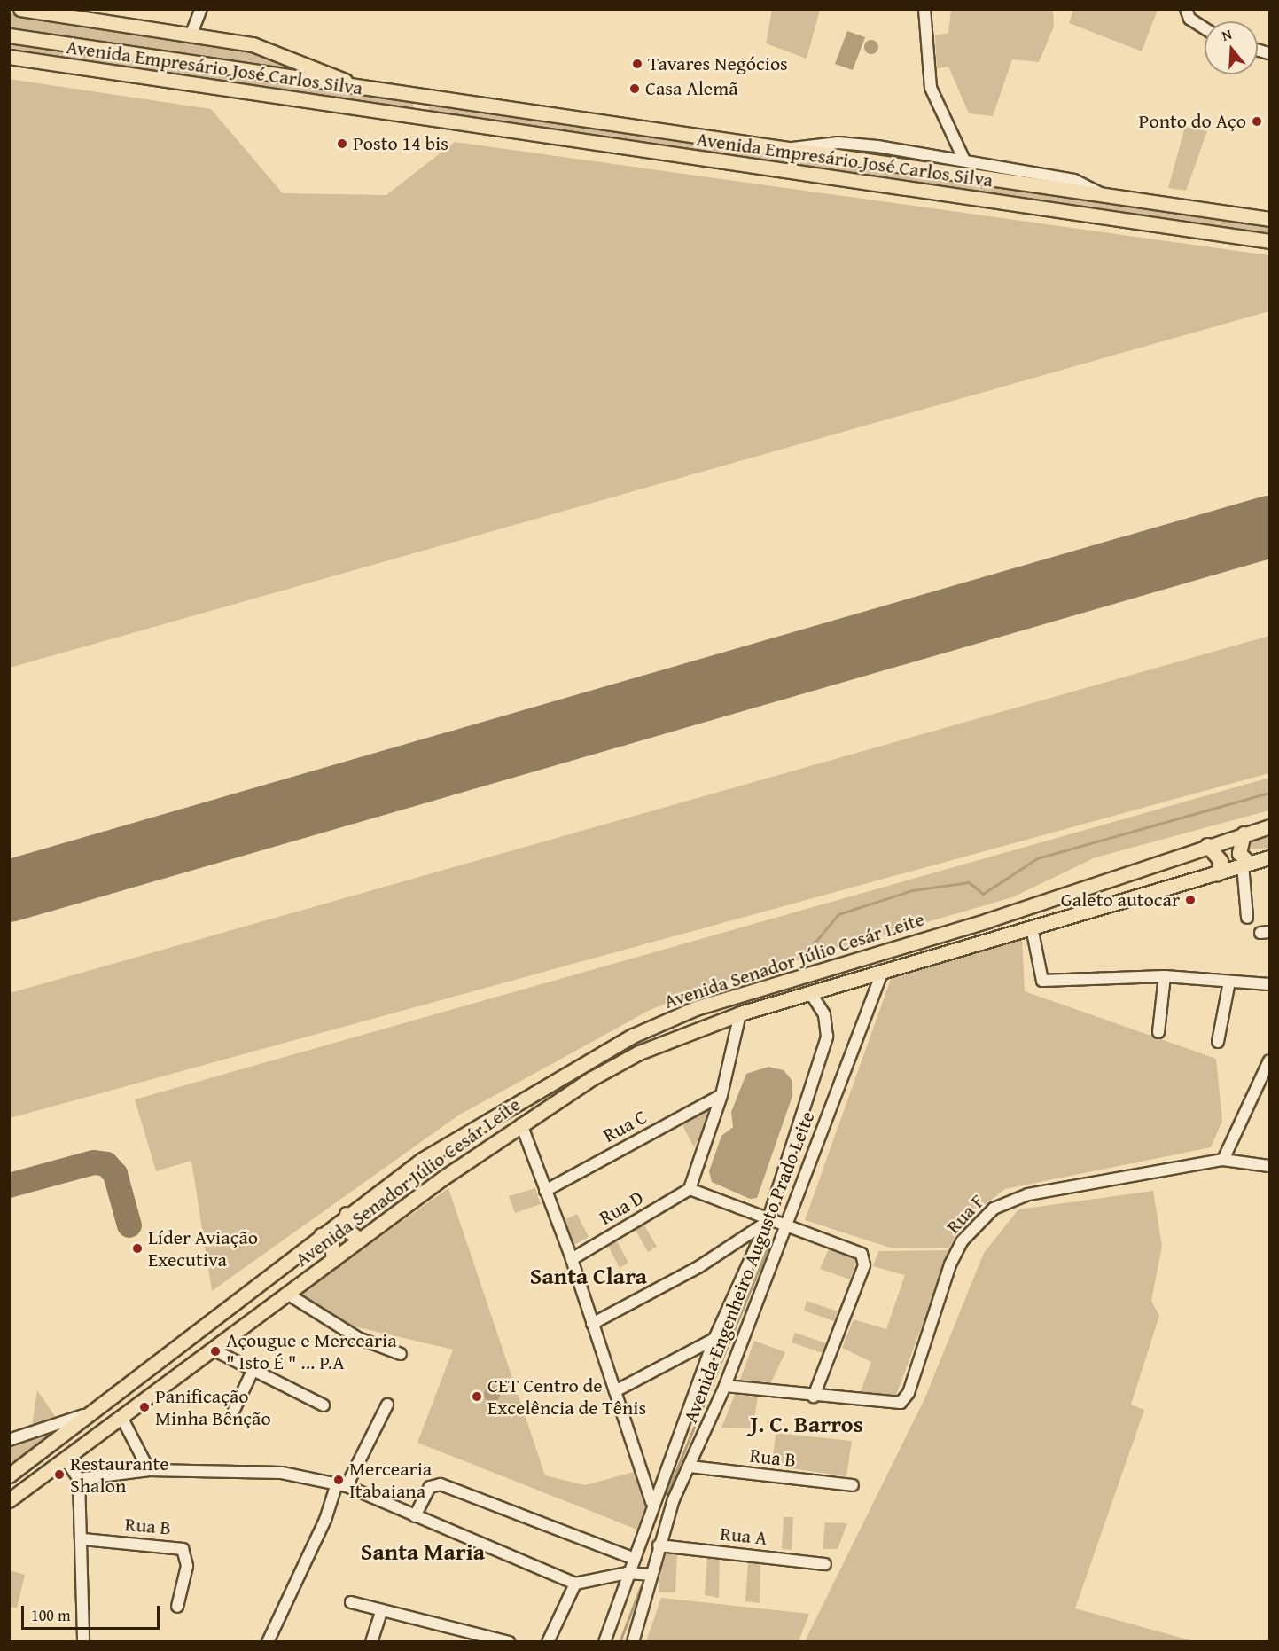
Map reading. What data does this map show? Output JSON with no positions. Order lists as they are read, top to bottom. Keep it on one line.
{"streets":{"main road":["Avenida Empresário José Carlos Silva","Avenida Senador Júlio Cesár Leite"],"street":["Rua C","Rua D","Rua F","Avenida Engenheiro Augusto Prado Leite","Rua B","Rua A"]},"crossings":[["Avenida Senador Júlio Cesár Leite","Avenida Engenheiro Augusto Prado Leite"],["Avenida Engenheiro Augusto Prado Leite","Rua B"],["Avenida Engenheiro Augusto Prado Leite","Rua A"]],"districts":["Santa Clara","J. C. Barros","Santa Maria"],"places":["Tavares Negócios","Casa Alemã","Ponto do Aço","Posto 14 bis","Galeto autocar","Líder Aviação Executiva","Açougue e Mercearia \" Isto É \" ... P.A","CET Centro de Excelência de Tênis","Panificação Minha Bênção","Restaurante Shalon","Mercearia Itabaiana"],"scale_bar":"100 m","north":"top"}
